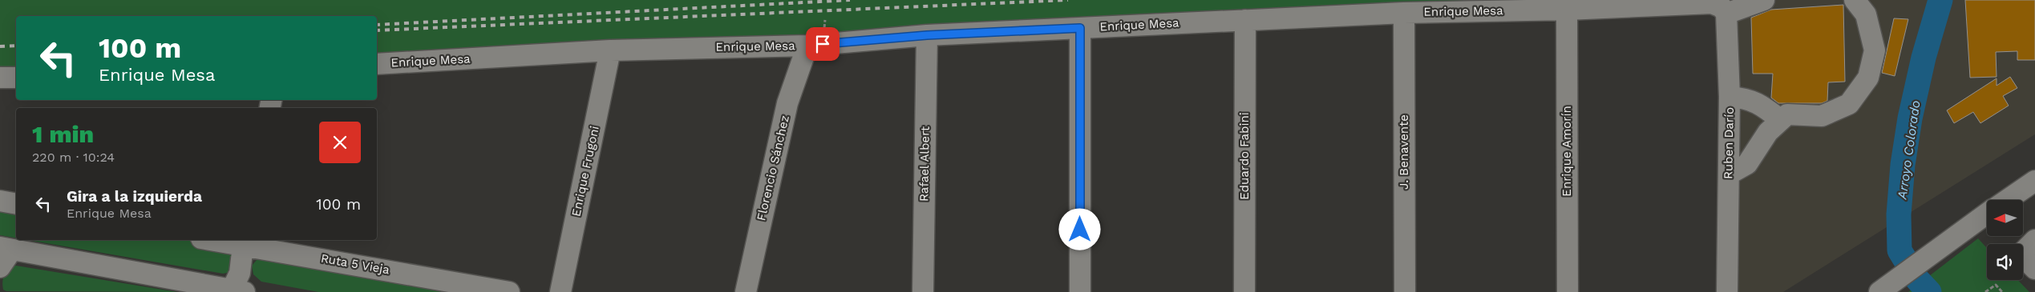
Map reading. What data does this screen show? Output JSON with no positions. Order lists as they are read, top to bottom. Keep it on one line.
{"streets":{"street":["Enrique Mesa","Ruben Darío","Enrique Amorín","J. Benavente","Eduardo Fabini","Rafael Albert","Florencio Sánchez","Enrique Frugoni","Ruta 5 Vieja"]},"crossings":[["Enrique Mesa","Ruben Darío"],["Enrique Mesa","Enrique Amorín"],["Enrique Mesa","J. Benavente"],["Enrique Mesa","Eduardo Fabini"],["Enrique Mesa","Rafael Albert"],["Enrique Mesa","Florencio Sánchez"],["Enrique Mesa","Enrique Frugoni"]],"water":["Arroyo Colorado"],"north":"left","page":{"turn":["100 m","Enrique Mesa"],"heading":["1 min","220 m · 10:24"],"list":[{"name":"Gira a la izquierda","note":"Enrique Mesa","value":"100 m"}]}}
